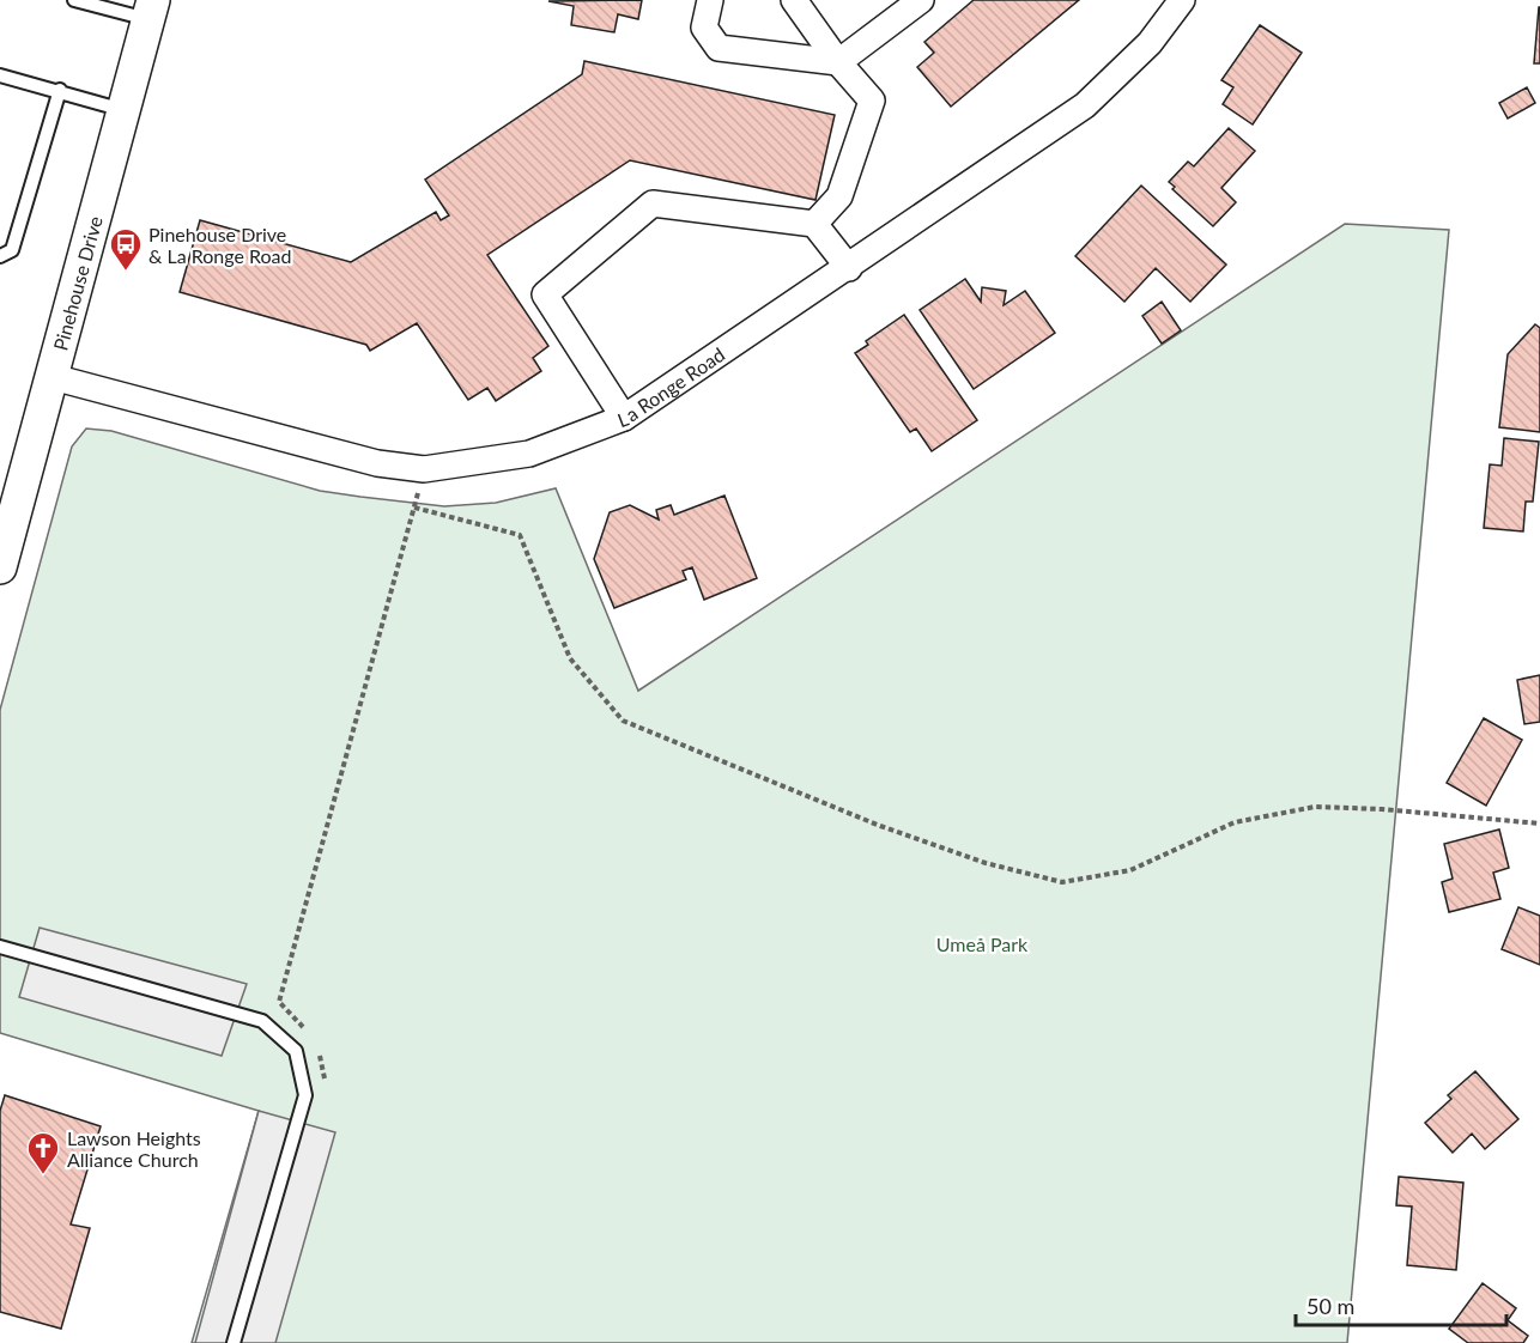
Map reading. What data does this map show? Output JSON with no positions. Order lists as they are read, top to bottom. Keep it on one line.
{"streets":{"street":["Pinehouse Drive","La Ronge Road"]},"crossings":[["Pinehouse Drive","La Ronge Road"]],"parks":["Umeå Park"],"places":{"bus stop":["Pinehouse Drive & La Ronge Road"],"church":["Lawson Heights Alliance Church"]},"scale_bar":"50 m"}
